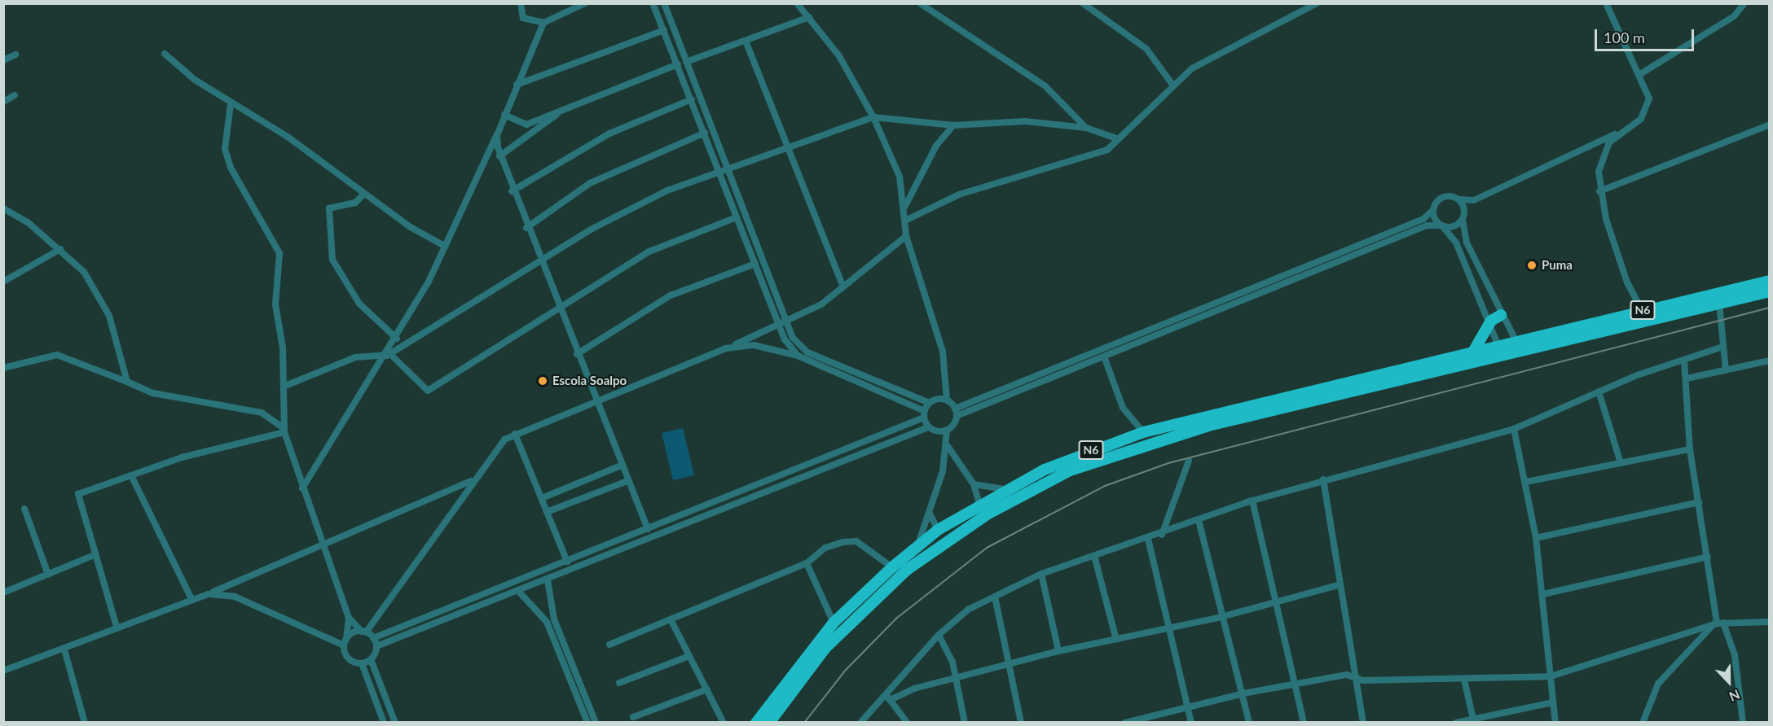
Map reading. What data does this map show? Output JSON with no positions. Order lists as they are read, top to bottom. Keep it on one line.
{"streets":{"highway":["N6"]},"places":["Puma","Escola Soalpo"],"scale_bar":"100 m","north":"bottom"}
